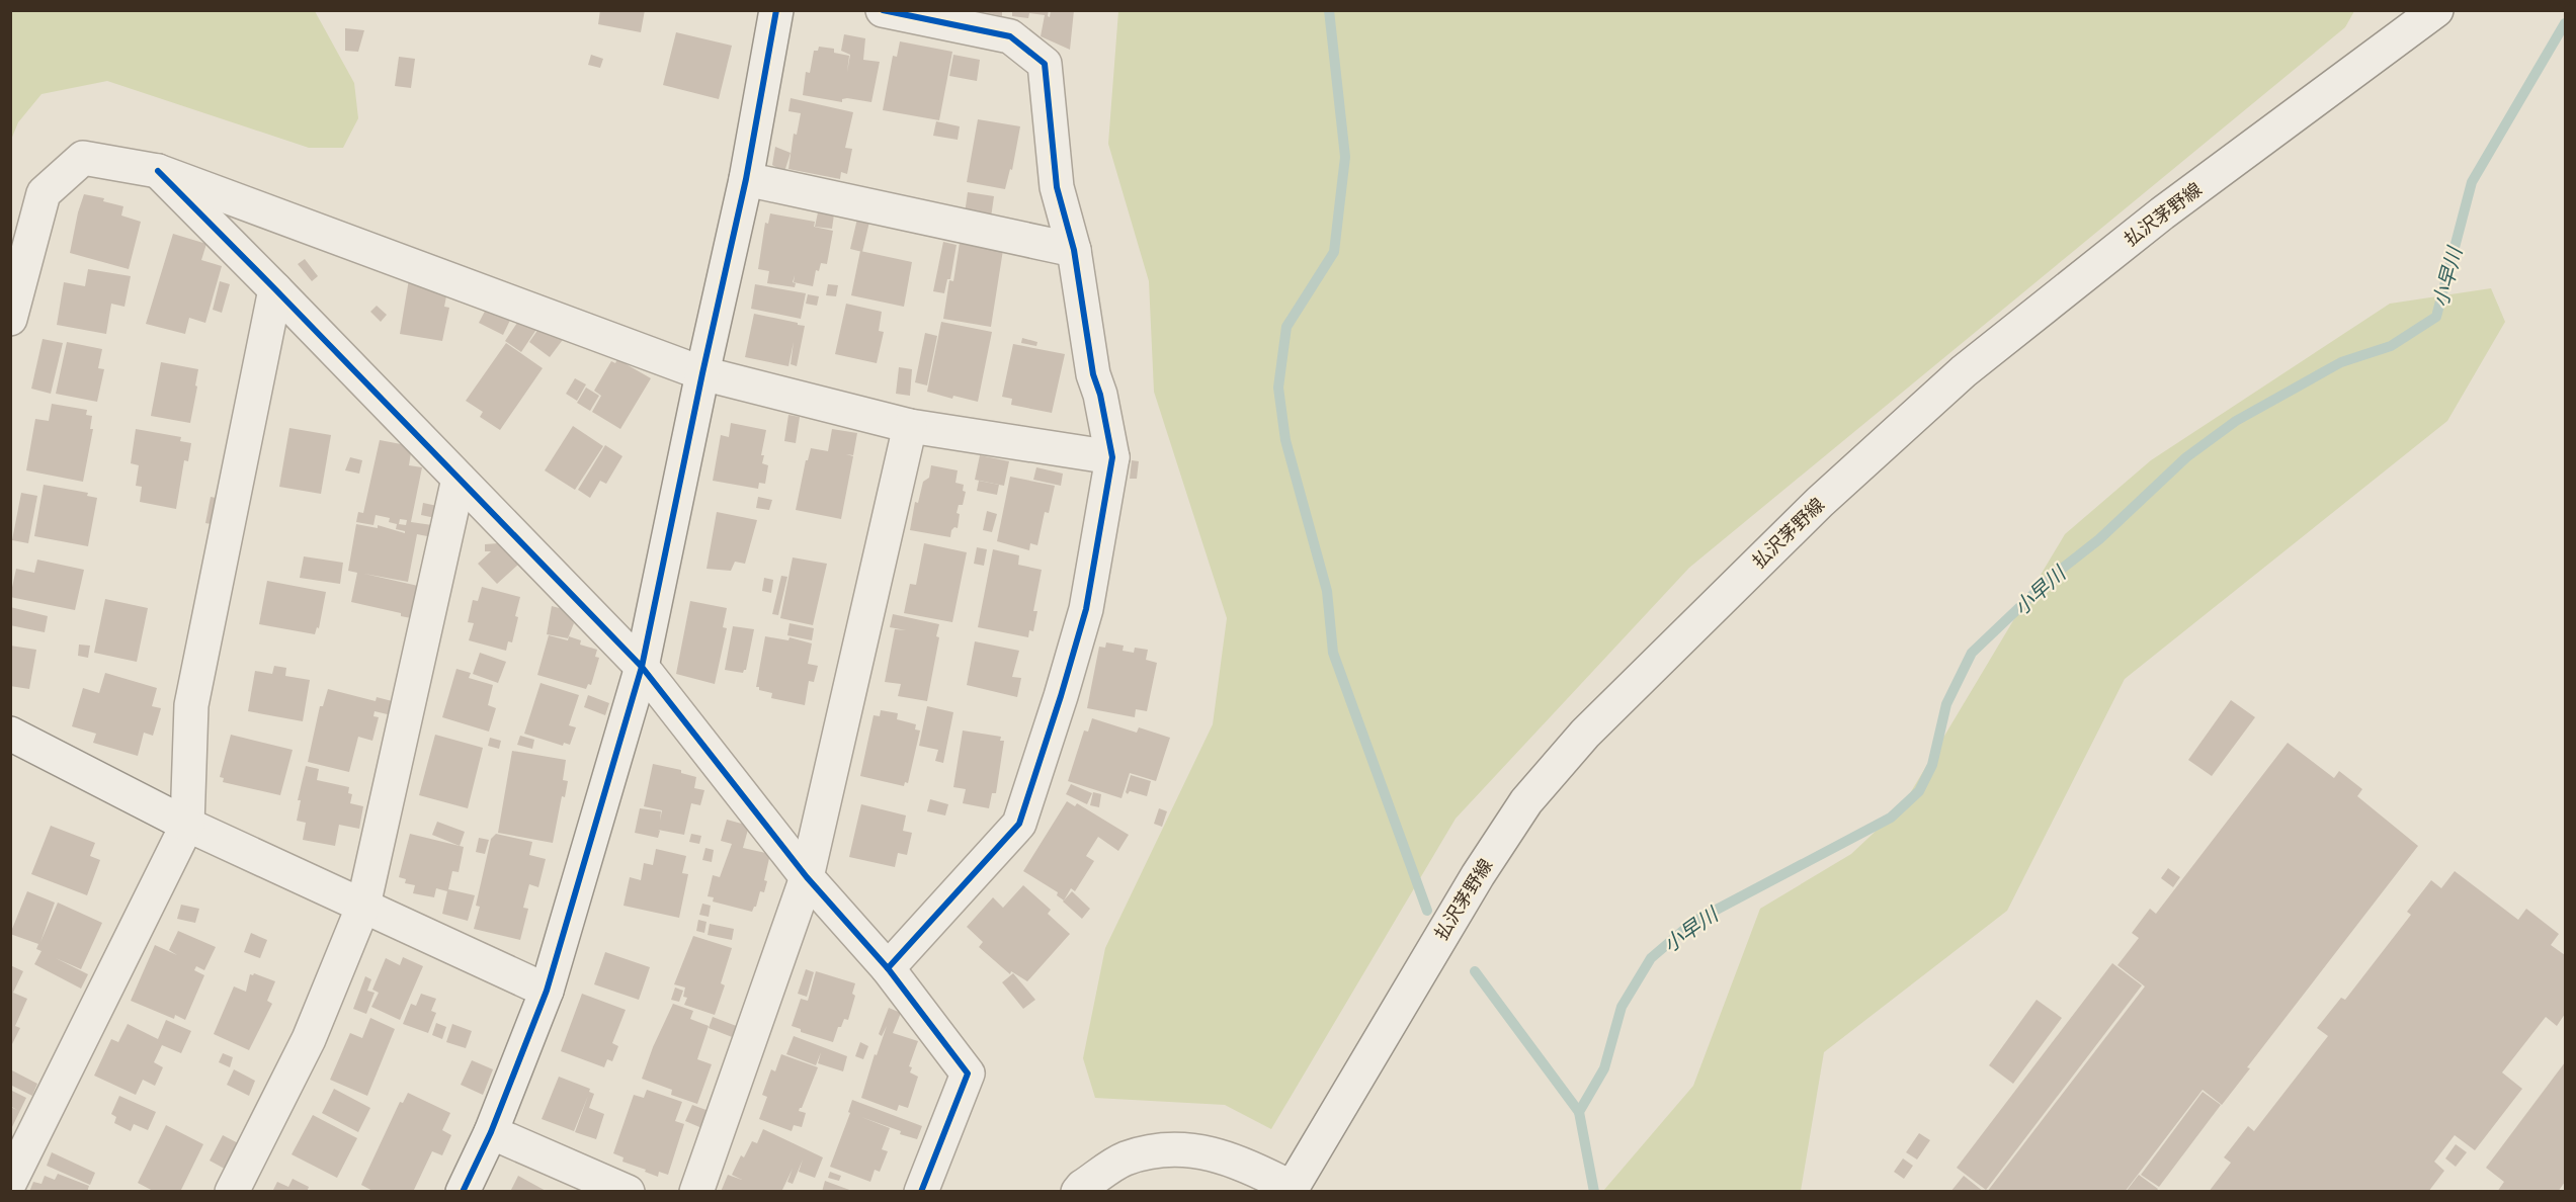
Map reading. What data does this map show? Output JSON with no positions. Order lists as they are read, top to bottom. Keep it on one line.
{"streets":{"street":["払沢茅野線"]},"water":["小早川"]}
